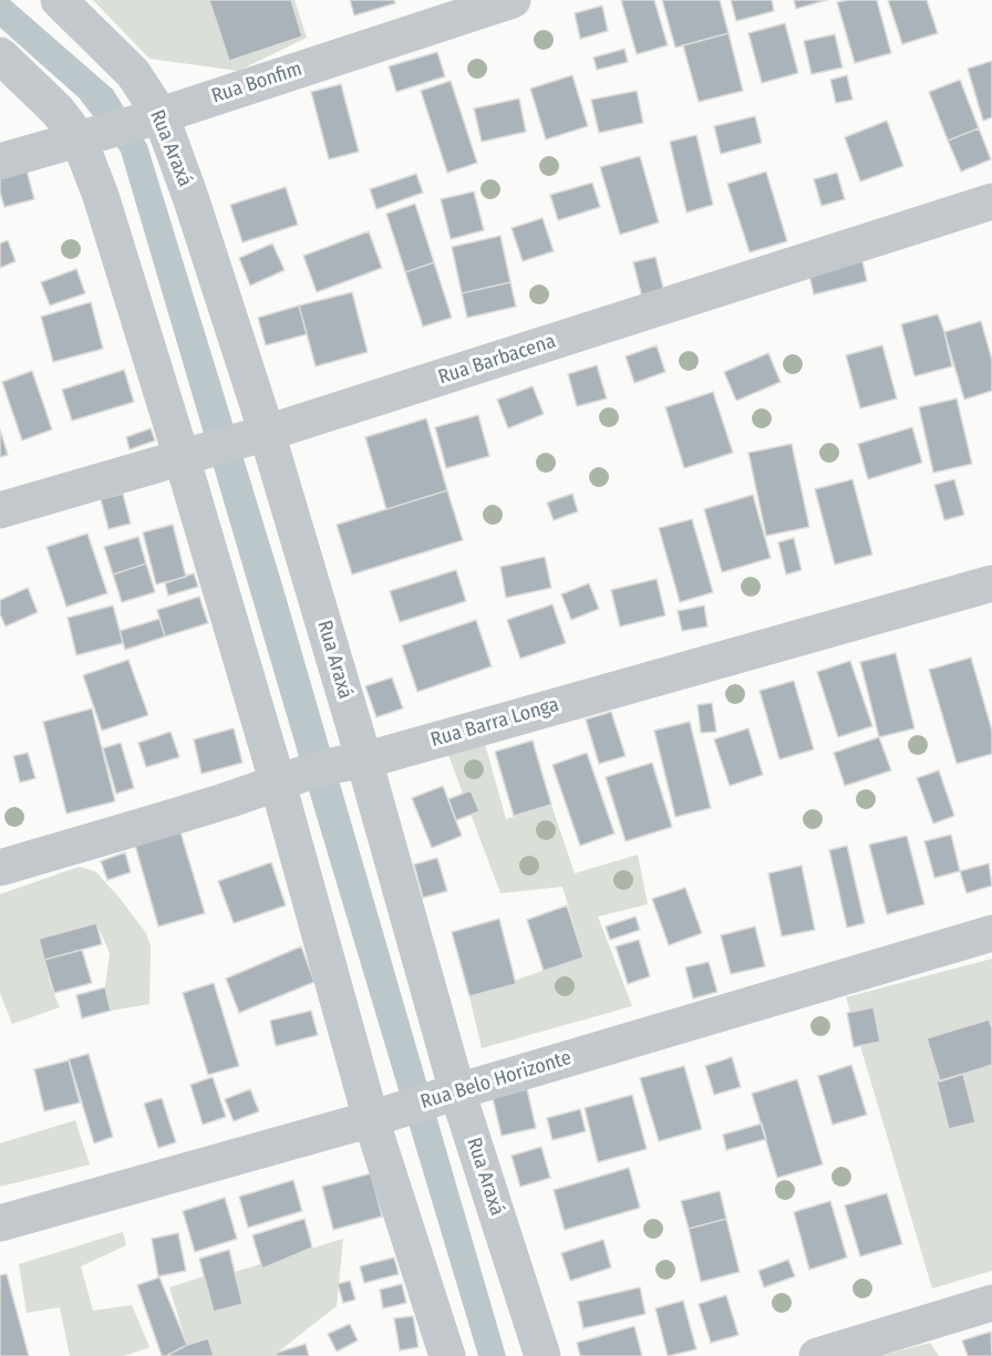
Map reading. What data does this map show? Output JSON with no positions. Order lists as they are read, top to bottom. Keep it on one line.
{"streets":{"street":["Rua Bonfim","Rua Araxá","Rua Barbacena","Rua Barra Longa","Rua Belo Horizonte"]},"crossings":[["Rua Bonfim","Rua Araxá"],["Rua Araxá","Rua Barbacena"],["Rua Araxá","Rua Barra Longa"],["Rua Araxá","Rua Belo Horizonte"]]}
